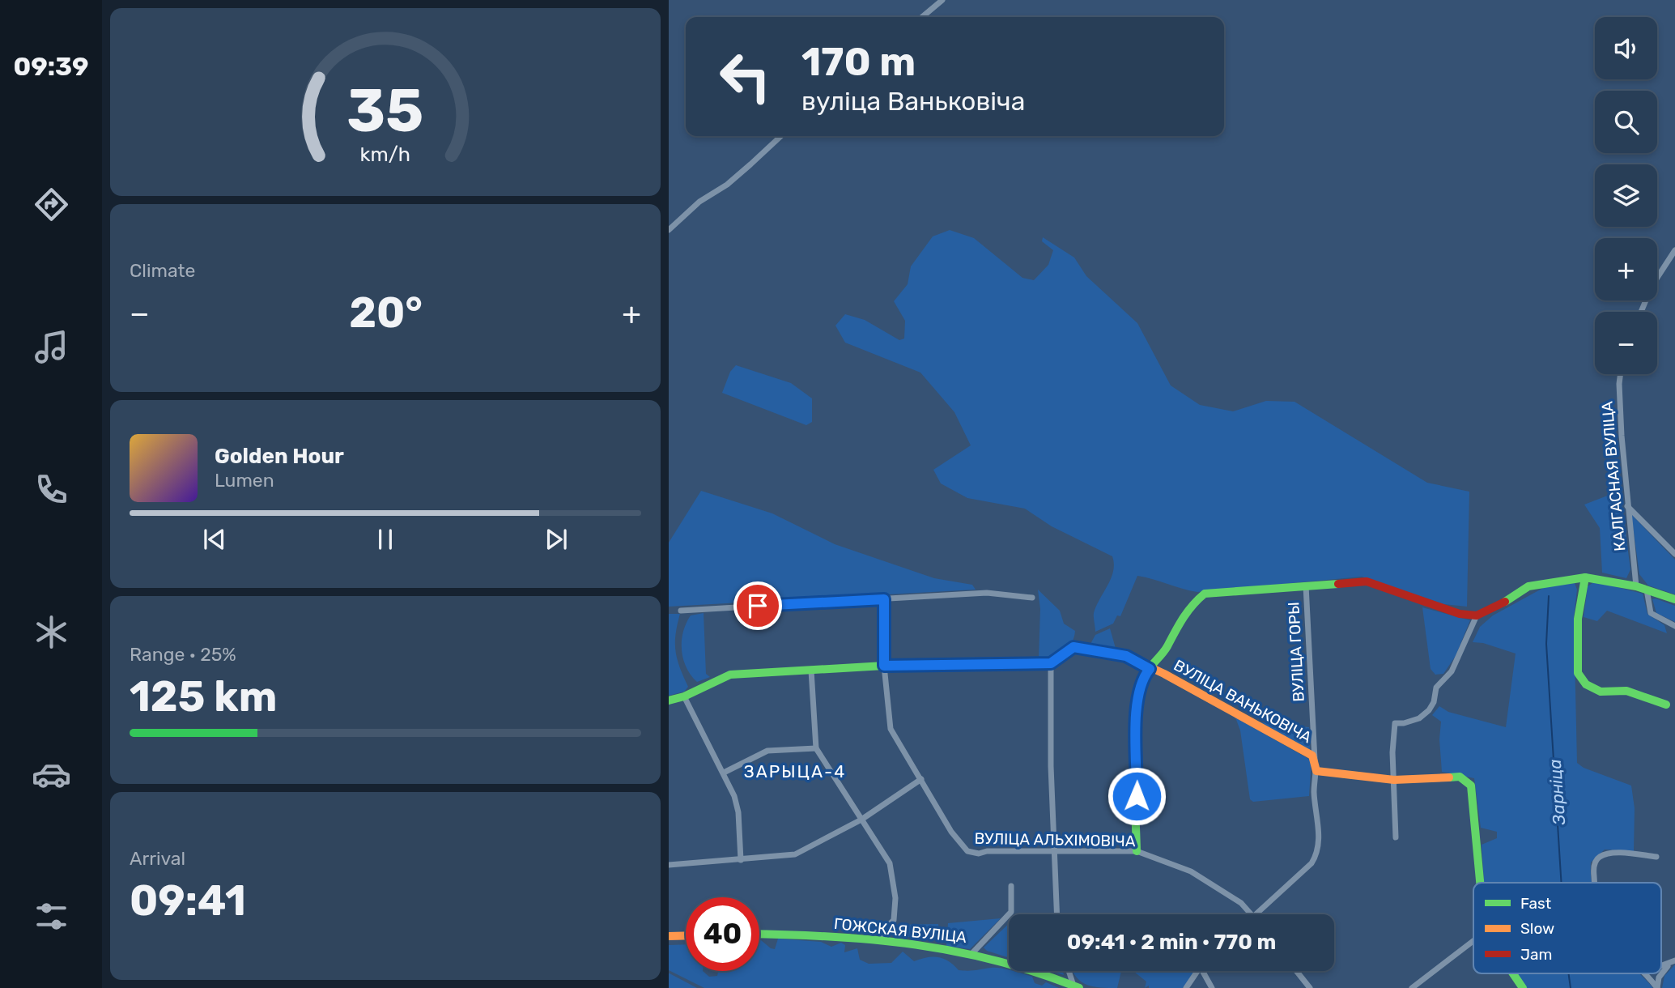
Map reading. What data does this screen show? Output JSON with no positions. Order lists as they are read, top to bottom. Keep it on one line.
{"streets":{"street":["КАЛГАСНАЯ ВУЛІЦА","ВУЛІЦА ГОРЫ","ВУЛІЦА ВАНЬКОВІЧА","ВУЛІЦА АЛЬХІМОВІЧА","ГОЖСКАЯ ВУЛІЦА"]},"crossings":[["ВУЛІЦА ГОРЫ","ВУЛІЦА ВАНЬКОВІЧА"]],"districts":["ЗАРЫЦА-4"],"water":["Зарніца"],"legend":["Fast","Slow","Jam"],"page":{"tabs":"09:39","map_buttons":["+","−"],"turn":["170 m","вуліца Ваньковіча"],"tile":["Climate",["Range · 25%","125 km"],["Arrival","09:41"]],"heat":["−","20°","+"],"song":["Golden Hour","Lumen"],"limit":"40","trip":"09:41 · 2 min · 770 m","gauge":["35","km/h"]}}
